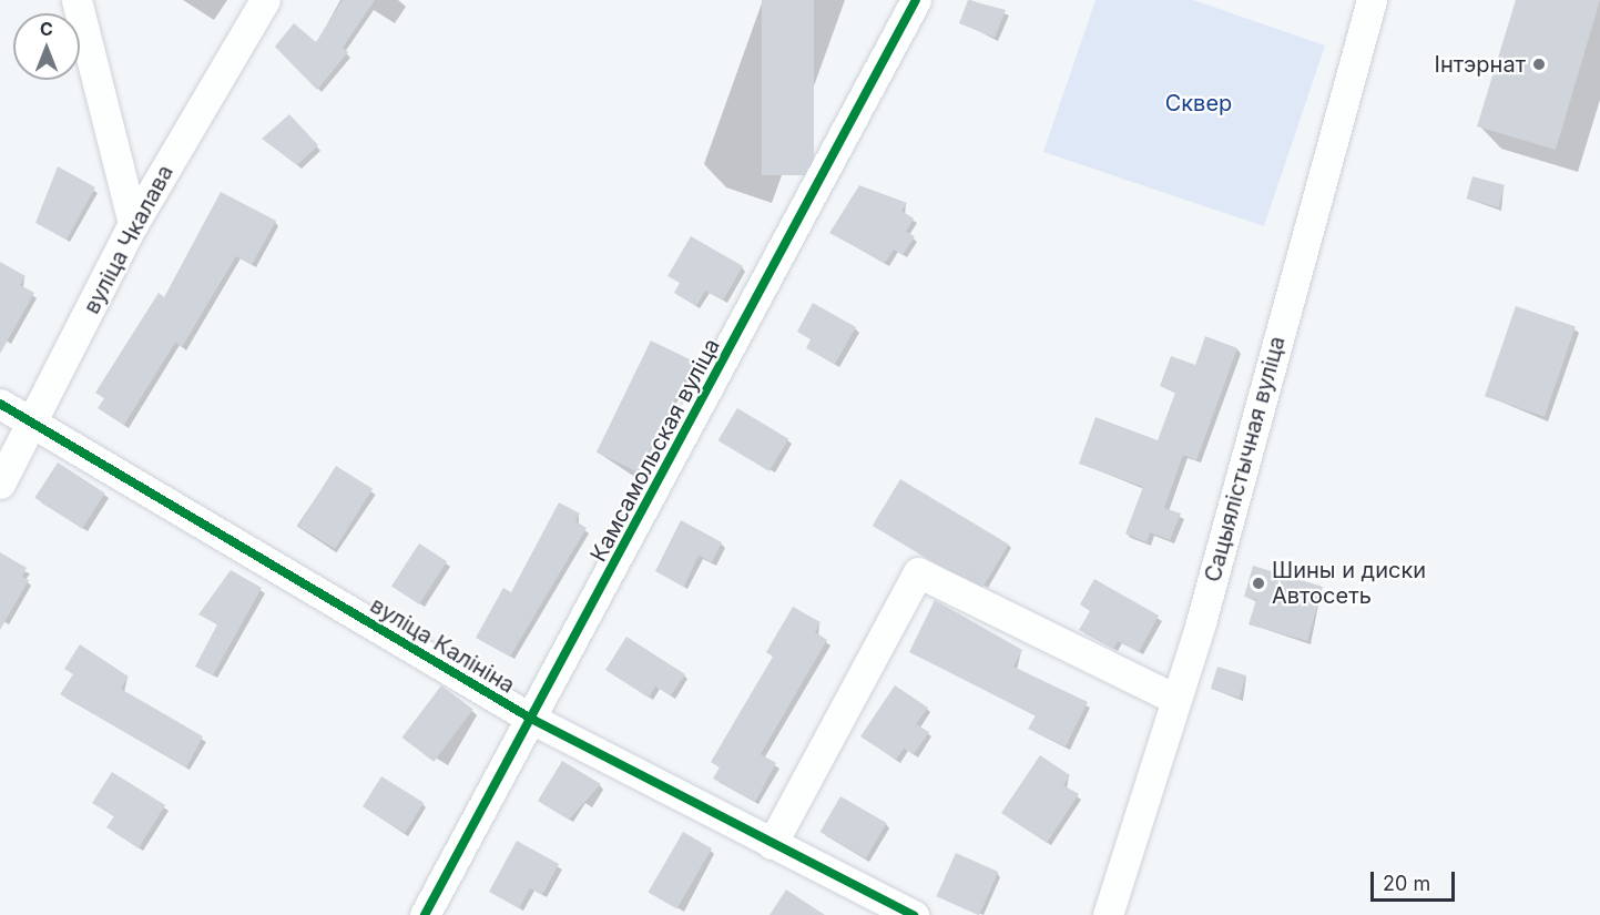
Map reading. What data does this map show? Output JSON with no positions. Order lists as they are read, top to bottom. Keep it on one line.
{"streets":{"street":["вуліца Чкалава","Камсамольская вуліца","Сацыялістычная вуліца","вуліца Калініна"]},"crossings":[["вуліца Чкалава","вуліца Калініна"],["Камсамольская вуліца","вуліца Калініна"]],"parks":["Сквер"],"places":["Інтэрнат","Шины и диски Автосеть"],"scale_bar":"20 m","north":"top"}
